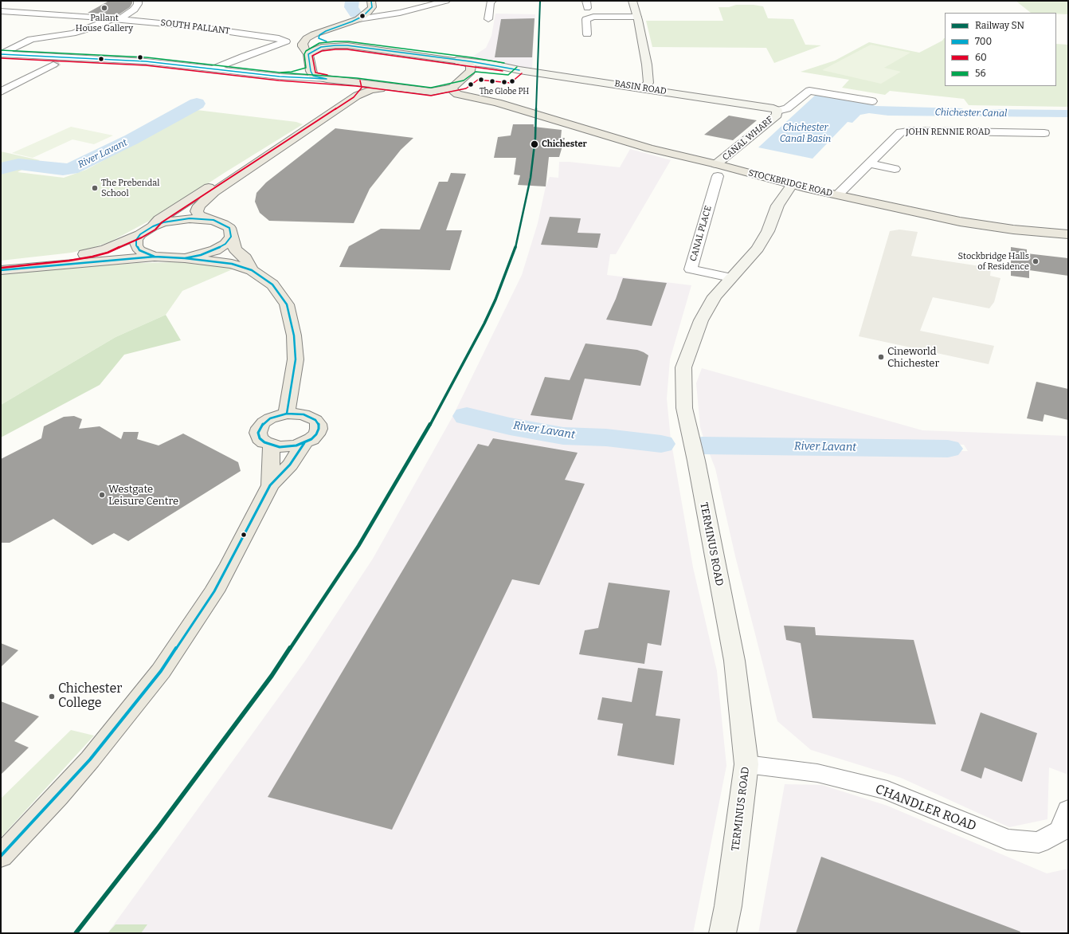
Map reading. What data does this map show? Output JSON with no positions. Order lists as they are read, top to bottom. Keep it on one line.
{"streets":{"main road":["STOCKBRIDGE ROAD"],"street":["SOUTH PALLANT","BASIN ROAD","JOHN RENNIE ROAD","CANAL WHARF","CANAL PLACE","TERMINUS ROAD","CHANDLER ROAD"]},"crossings":[["BASIN ROAD","CANAL WHARF"],["JOHN RENNIE ROAD","STOCKBRIDGE ROAD"],["CANAL WHARF","STOCKBRIDGE ROAD"],["CANAL WHARF","CANAL PLACE"],["STOCKBRIDGE ROAD","CANAL PLACE"],["STOCKBRIDGE ROAD","TERMINUS ROAD"],["CANAL PLACE","TERMINUS ROAD"],["TERMINUS ROAD","CHANDLER ROAD"]],"water":["Chichester Canal","Chichester Canal Basin","River Lavant"],"places":["Pallant House Gallery","The Globe PH","Chichester","The Prebendal School","Stockbridge Halls of Residence","Cineworld Chichester","Westgate Leisure Centre","Chichester College"],"lines":["rail line SN","transit line 700","transit line 56","transit line 60"],"legend":["Railway SN","700","60","56"]}
